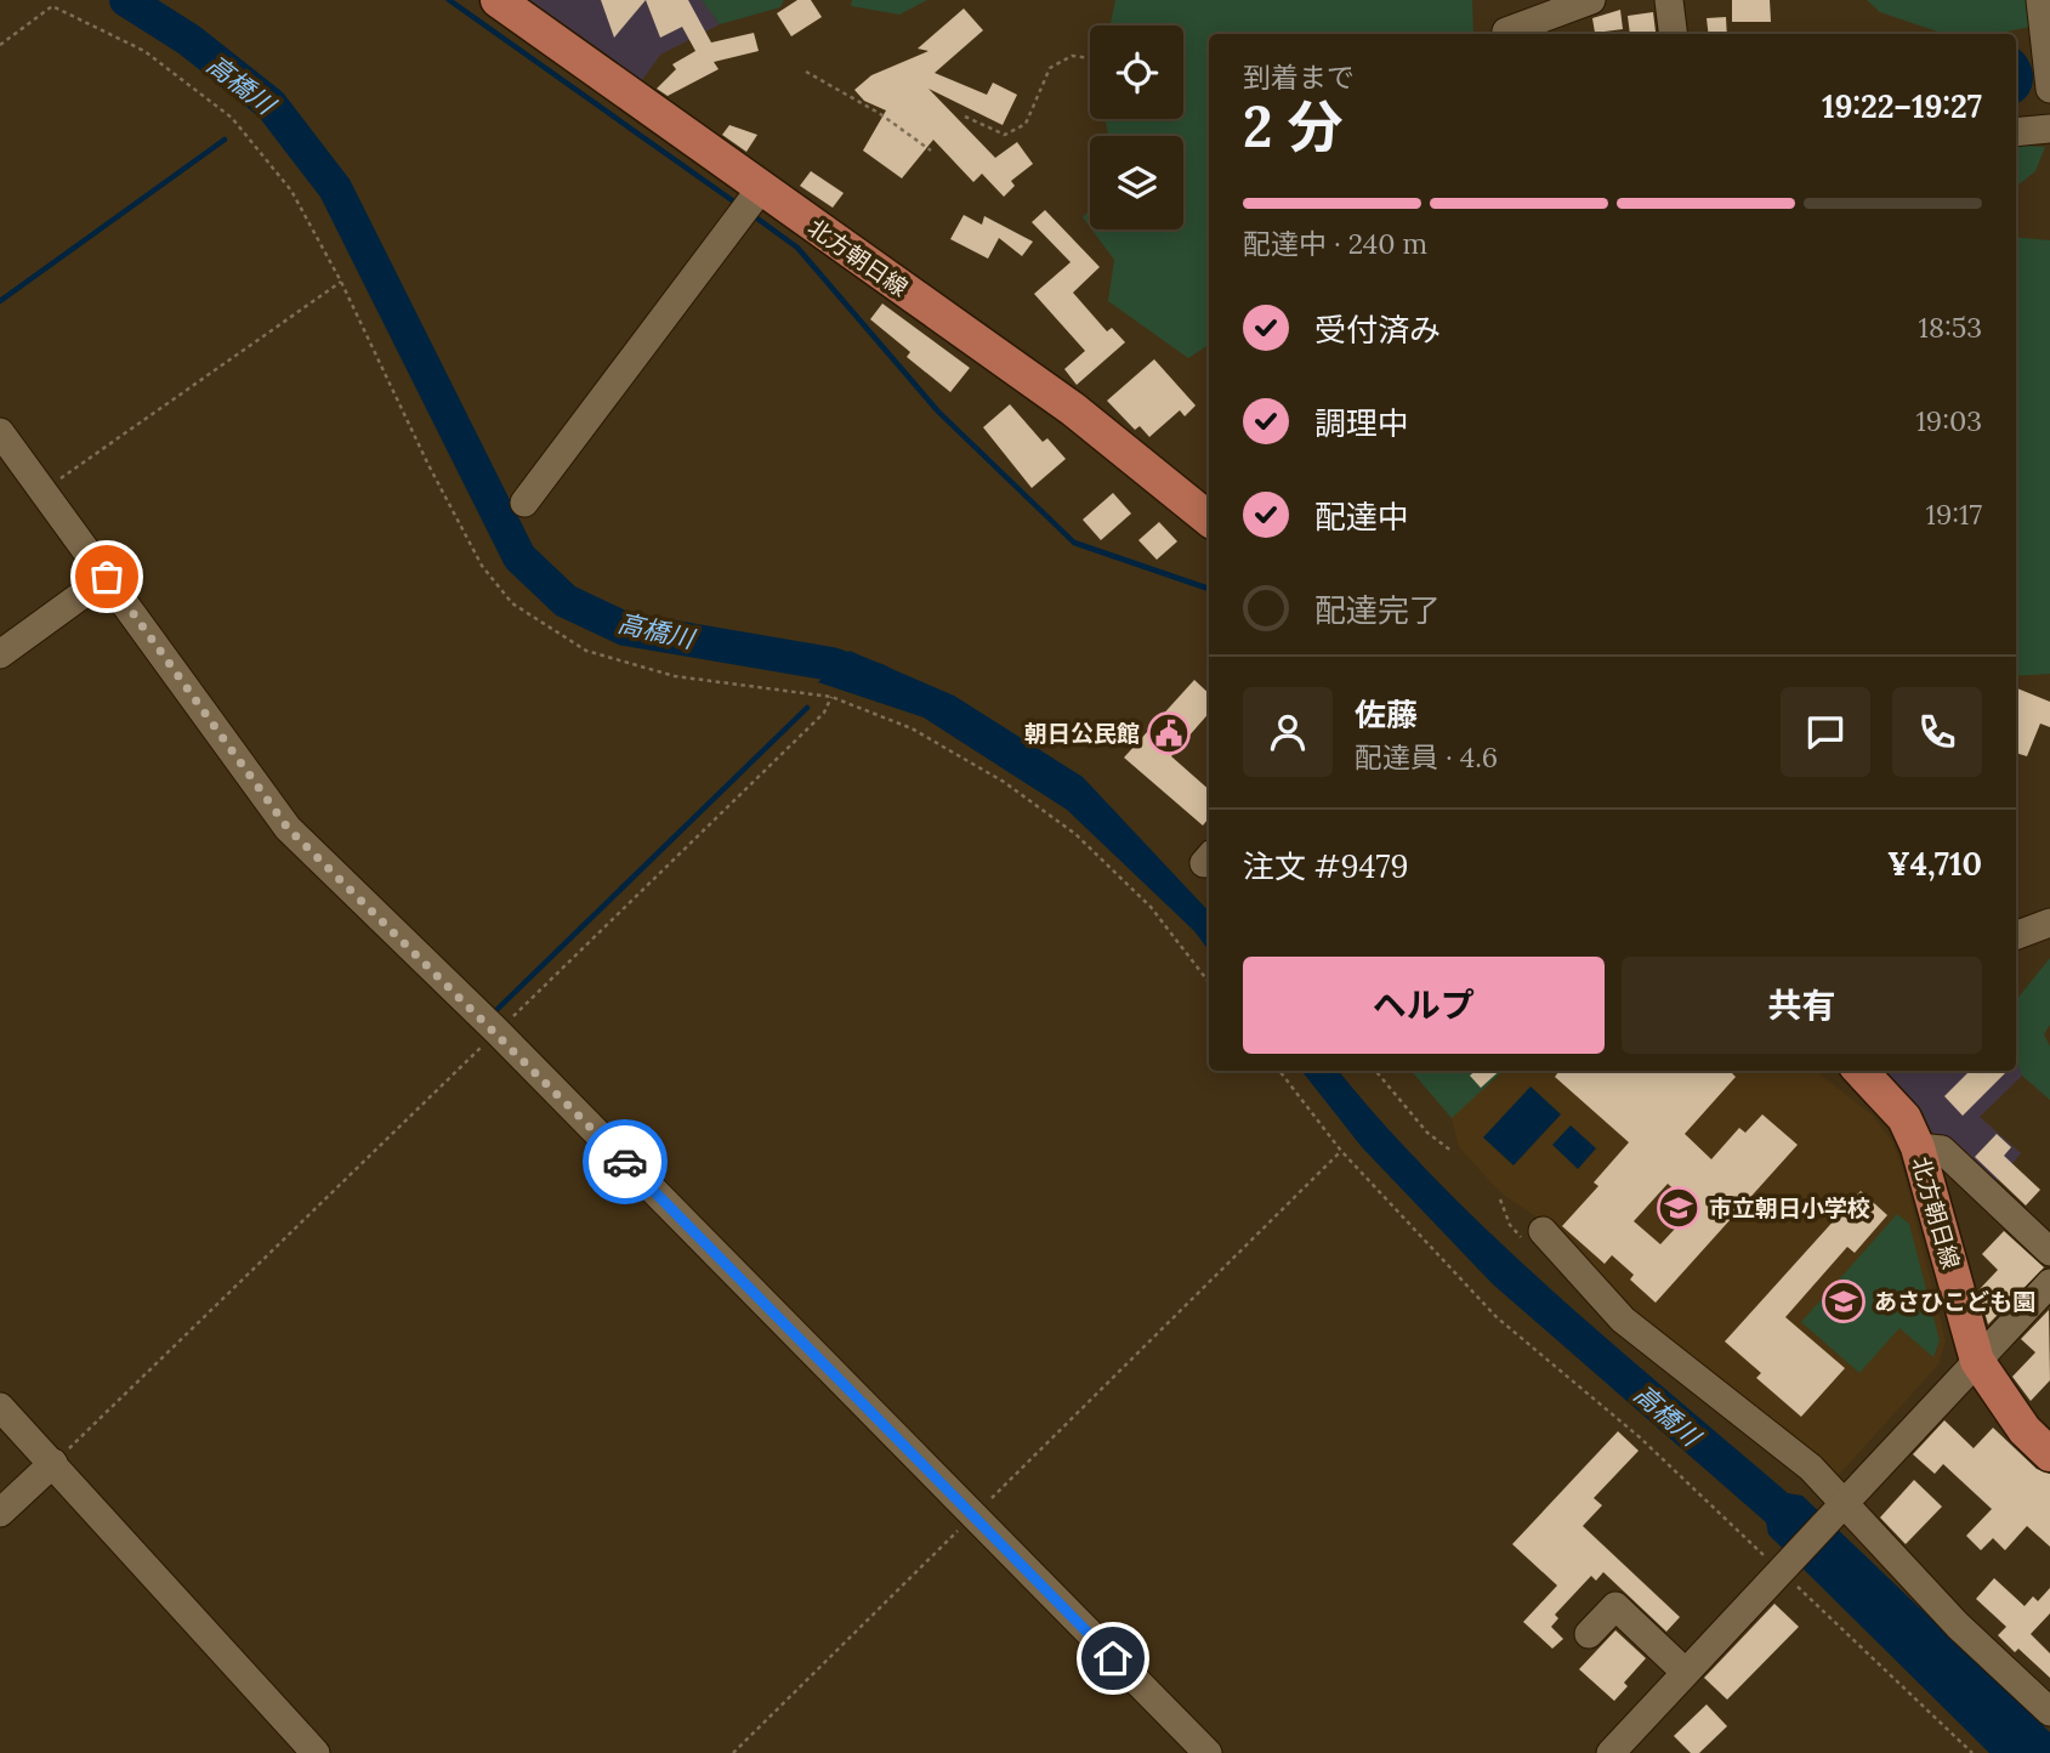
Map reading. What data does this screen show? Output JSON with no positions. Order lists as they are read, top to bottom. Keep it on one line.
{"streets":{"main road":["北方朝日線"]},"water":["高橋川"],"places":{"public building":["朝日公民館"],"school or university":["市立朝日小学校","あさひこども園"]},"page":{"heading":["2 分","到着まで","19:22–19:27"],"panel":["佐藤","配達員 · 4.6","注文 #9479","¥4,710"],"bar":"配達中 · 240 m","list":[["受付済み","18:53"],["調理中","19:03"],["配達中","19:17"],"配達完了"],"buttons":["ヘルプ","共有"]}}
